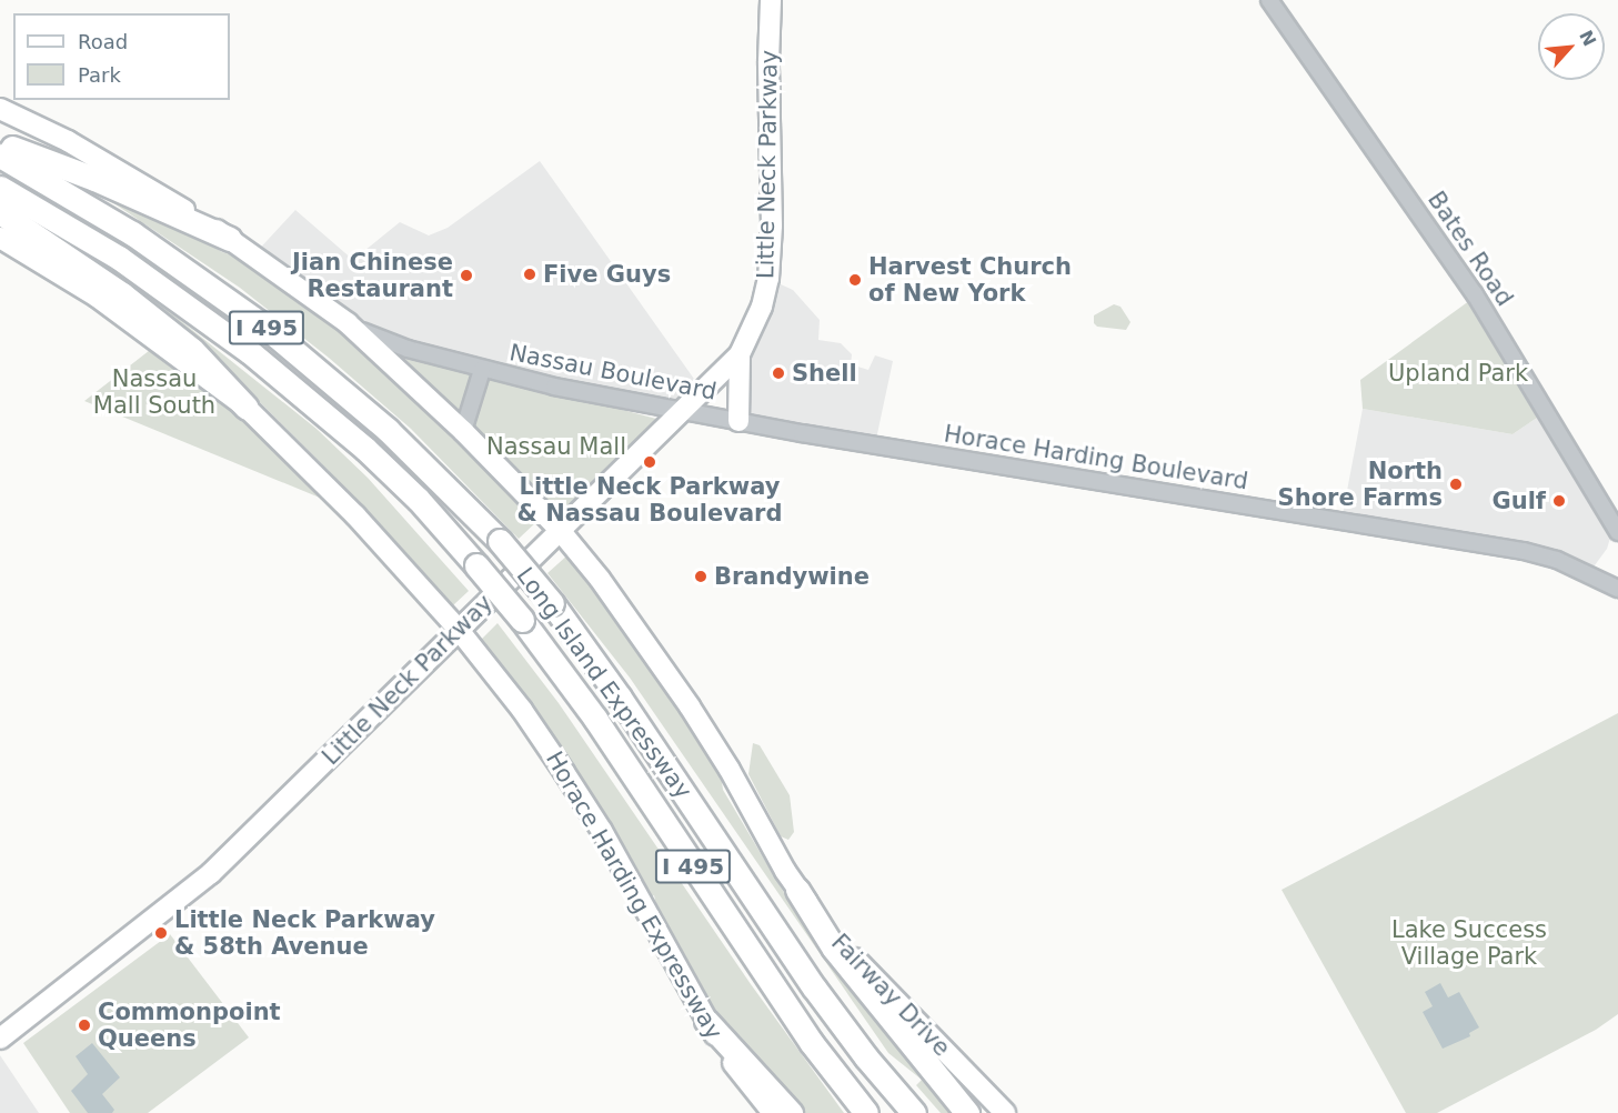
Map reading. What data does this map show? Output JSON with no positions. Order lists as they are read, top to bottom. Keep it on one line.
{"streets":{"highway":["I 495","Long Island Expressway"],"main road":["Little Neck Parkway","Horace Harding Expressway","Fairway Drive"],"street":["Bates Road","Nassau Boulevard","Horace Harding Boulevard"]},"crossings":[["Little Neck Parkway","Nassau Boulevard"],["Little Neck Parkway","Horace Harding Expressway"],["Nassau Boulevard","Horace Harding Boulevard"]],"parks":["Upland Park","Nassau Mall South","Nassau Mall","Lake Success Village Park"],"places":["Five Guys","Jian Chinese Restaurant","Harvest Church of New York","Shell","Little Neck Parkway & Nassau Boulevard","North Shore Farms","Gulf","Brandywine","Little Neck Parkway & 58th Avenue","Commonpoint Queens"],"legend":["Road","Park"],"north":"top right"}
